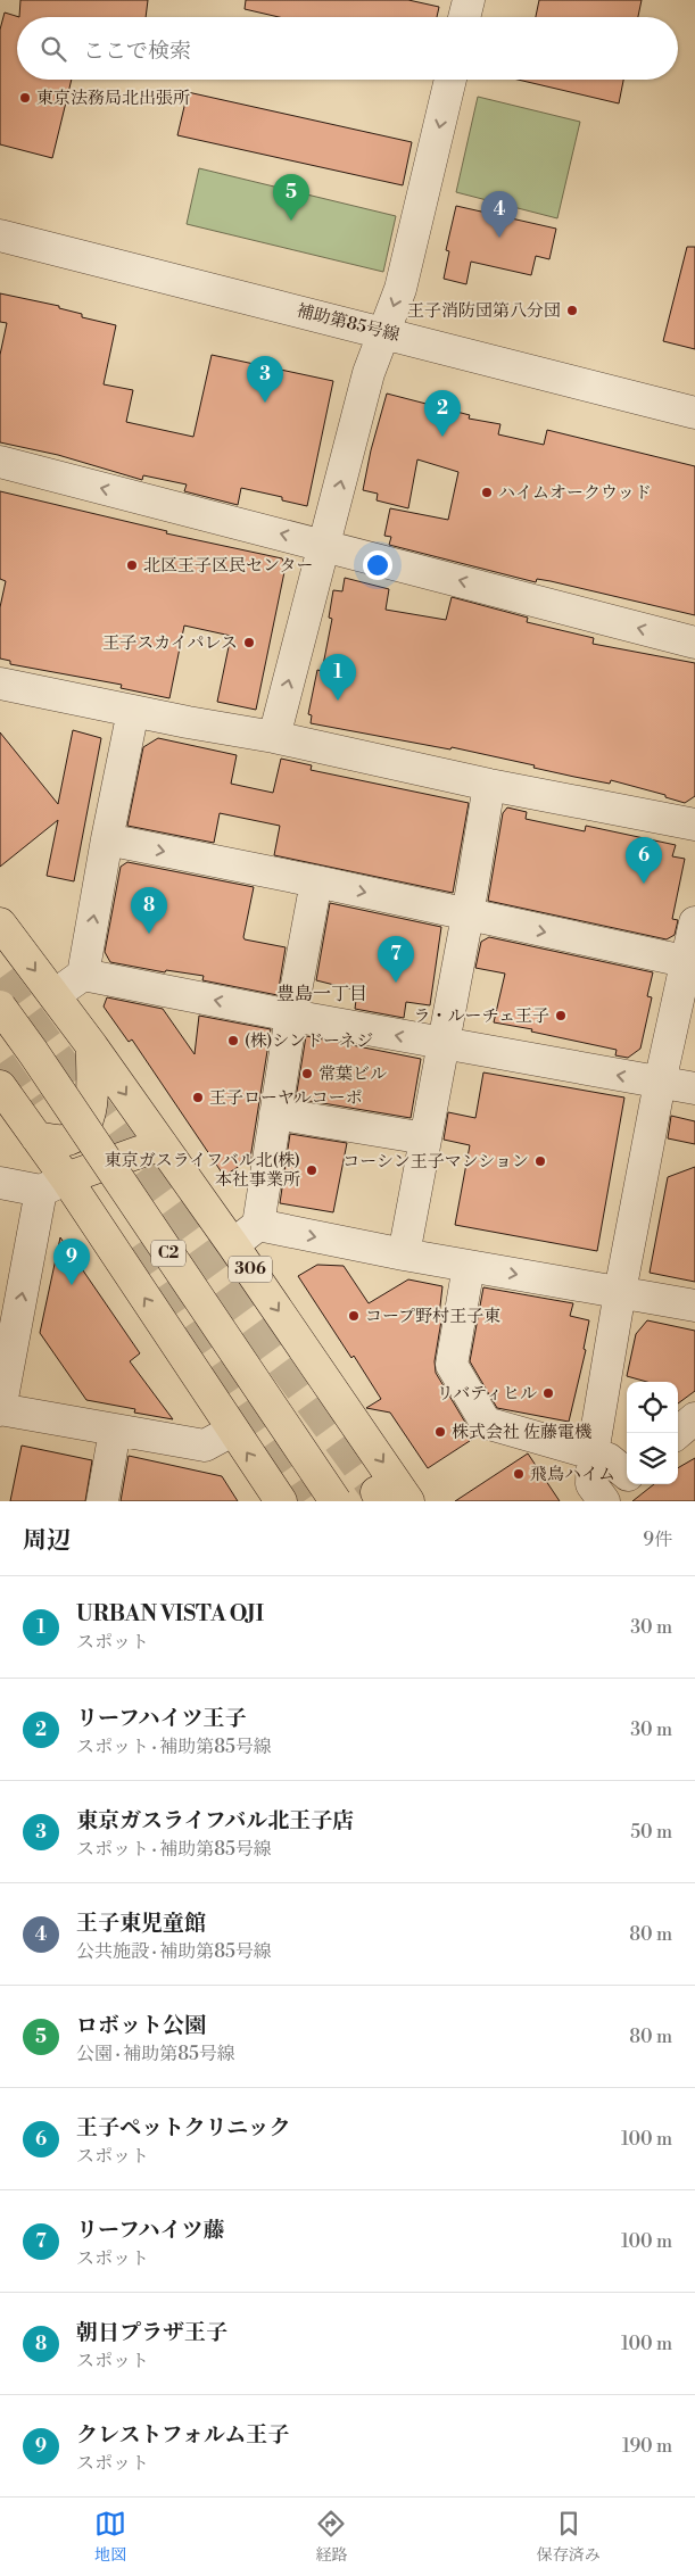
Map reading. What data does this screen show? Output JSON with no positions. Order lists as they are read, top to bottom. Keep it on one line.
{"streets":{"main road":["C2","306"],"street":["補助第85号線"]},"districts":["豊島一丁目"],"places":["東京法務局北出張所","王子消防団第八分団","ハイムオークウッド","北区王子区民センター","王子スカイパレス","ラ・ルーチェ王子","(株)シンドーネジ","常葉ビル","王子ローヤルコーポ","コーシン王子マンション","東京ガスライフバル北(株) 本社事業所","コープ野村王子東","リバティヒル","株式会社 佐藤電機","飛鳥ハイム"],"page":{"search":"ここで検索","pins":["5","4","3","2","1","6","8","7","9"],"heading":["周辺","9件"],"list":[{"mark":"1","name":"URBAN VISTA OJI","note":"スポット","value":"30 m"},{"mark":"2","name":"リーフハイツ王子","note":"スポット · 補助第85号線","value":"30 m"},{"mark":"3","name":"東京ガスライフバル北王子店","note":"スポット · 補助第85号線","value":"50 m"},{"mark":"4","name":"王子東児童館","note":"公共施設 · 補助第85号線","value":"80 m"},{"mark":"5","name":"ロボット公園","note":"公園 · 補助第85号線","value":"80 m"},{"mark":"6","name":"王子ペットクリニック","note":"スポット","value":"100 m"},{"mark":"7","name":"リーフハイツ藤","note":"スポット","value":"100 m"},{"mark":"8","name":"朝日プラザ王子","note":"スポット","value":"100 m"},{"mark":"9","name":"クレストフォルム王子","note":"スポット","value":"190 m"}],"nav":["地図","経路","保存済み"]}}
